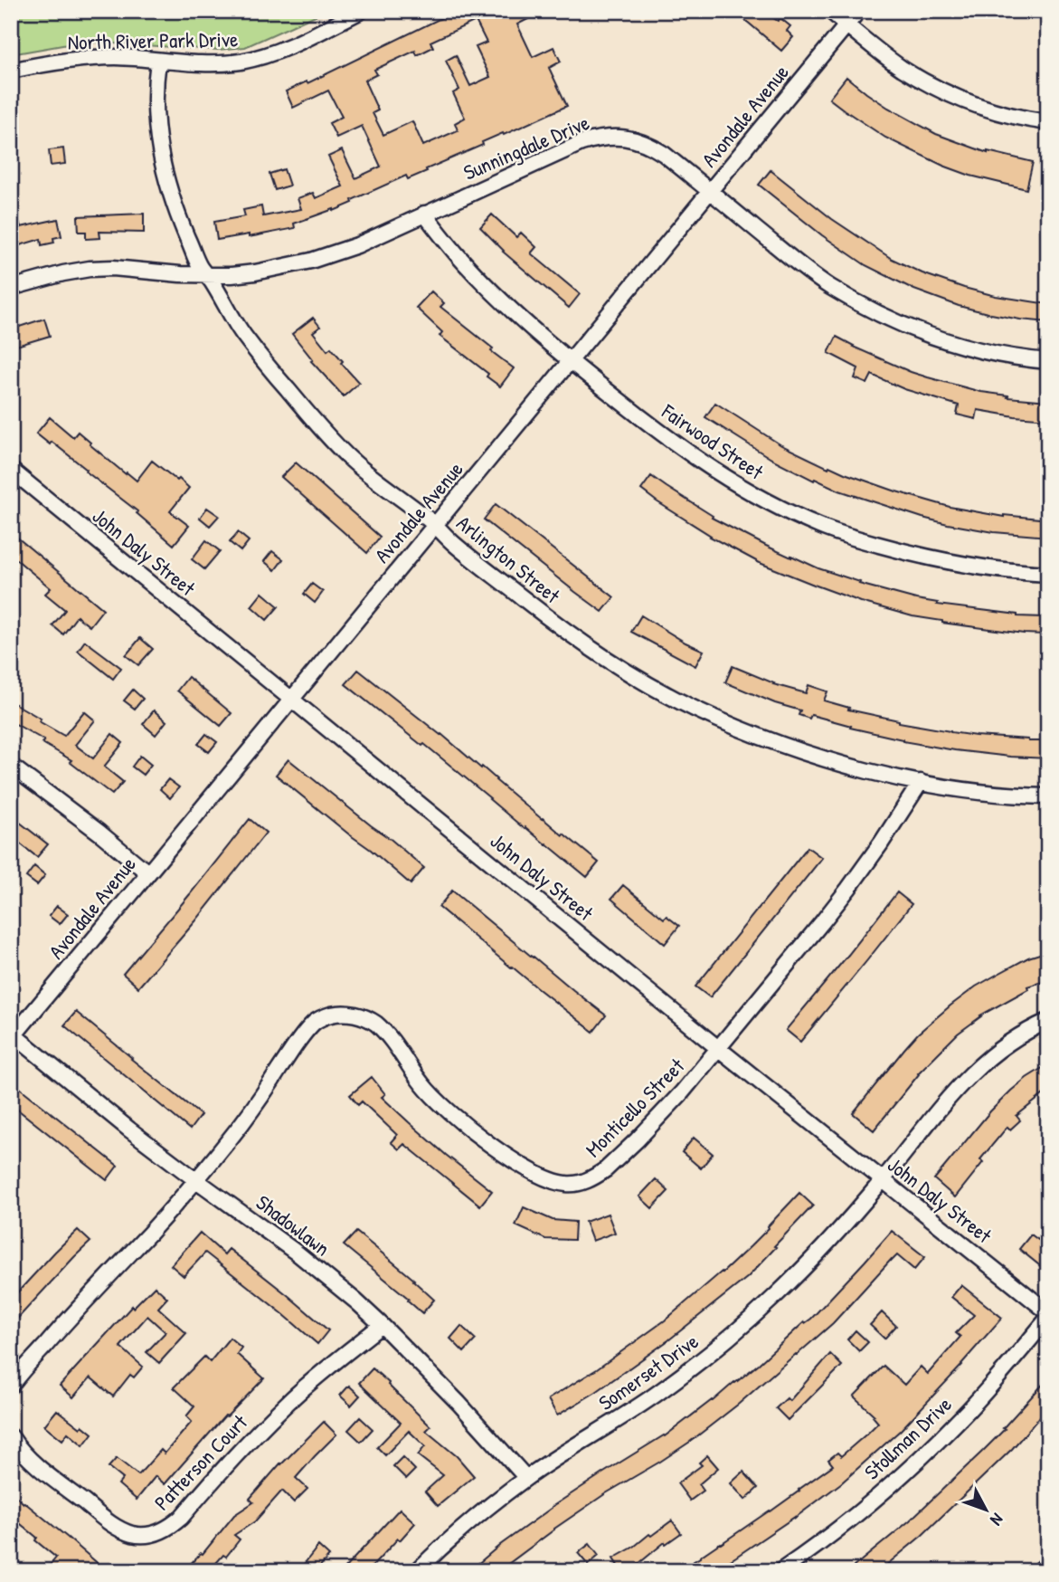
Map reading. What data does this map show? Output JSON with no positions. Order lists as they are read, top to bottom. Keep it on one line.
{"streets":{"street":["North River Park Drive","Avondale Avenue","Sunningdale Drive","Fairwood Street","John Daly Street","Arlington Street","Monticello Street","Shadowlawn","Somerset Drive","Stollman Drive","Patterson Court"]},"crossings":[["North River Park Drive","Arlington Street"],["Avondale Avenue","Sunningdale Drive"],["Avondale Avenue","Fairwood Street"],["Avondale Avenue","John Daly Street"],["Avondale Avenue","Arlington Street"],["Avondale Avenue","Shadowlawn"],["Sunningdale Drive","Fairwood Street"],["Sunningdale Drive","Arlington Street"],["John Daly Street","Monticello Street"],["John Daly Street","Somerset Drive"],["Arlington Street","Monticello Street"],["Monticello Street","Shadowlawn"],["Shadowlawn","Somerset Drive"],["Shadowlawn","Patterson Court"]],"north":"bottom right"}
